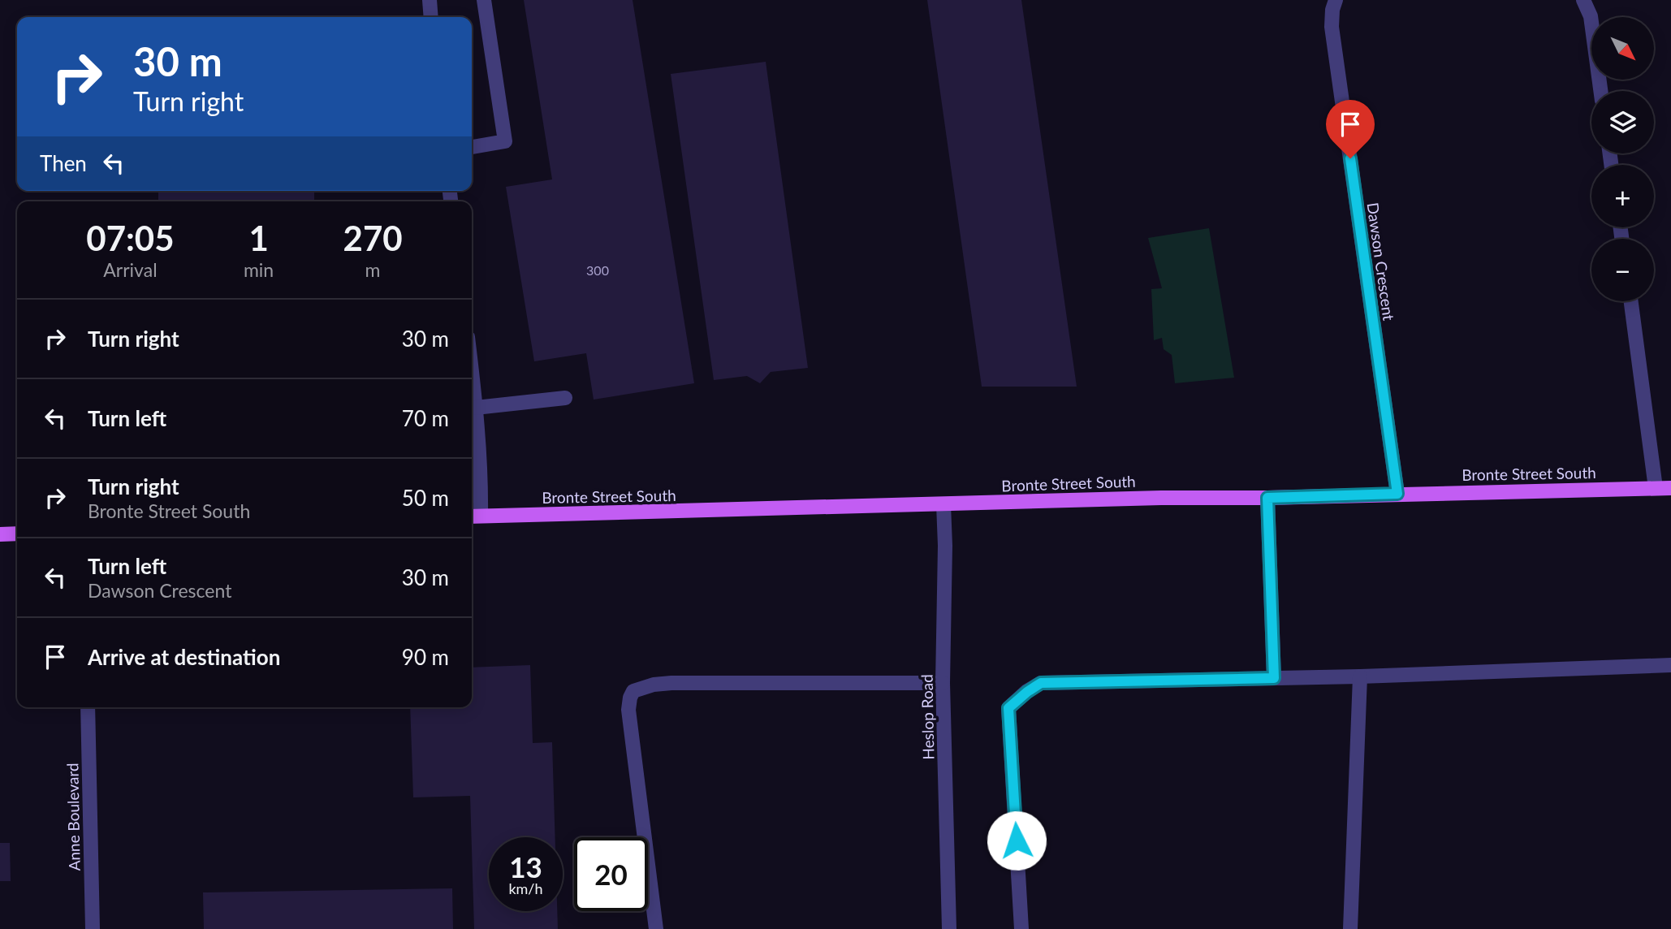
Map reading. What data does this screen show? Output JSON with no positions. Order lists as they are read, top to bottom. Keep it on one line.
{"streets":{"main road":["Bronte Street South"],"street":["Dawson Crescent","Heslop Road","Anne Boulevard"]},"crossings":[["Dawson Crescent","Bronte Street South"],["Bronte Street South","Heslop Road"]],"house_numbers":["300"],"north":"bottom right","page":{"map_buttons":["+","−"],"turn":["30 m","Turn right"],"then":"Then","eta":["07:05","Arrival","1","min","270","m"],"list":[{"name":"Turn right","value":"30 m"},{"name":"Turn left","value":"70 m"},{"name":"Turn right","note":"Bronte Street South","value":"50 m"},{"name":"Turn left","note":"Dawson Crescent","value":"30 m"},{"name":"Arrive at destination","value":"90 m"}],"speed":"13 km/h","limit":"20"}}
